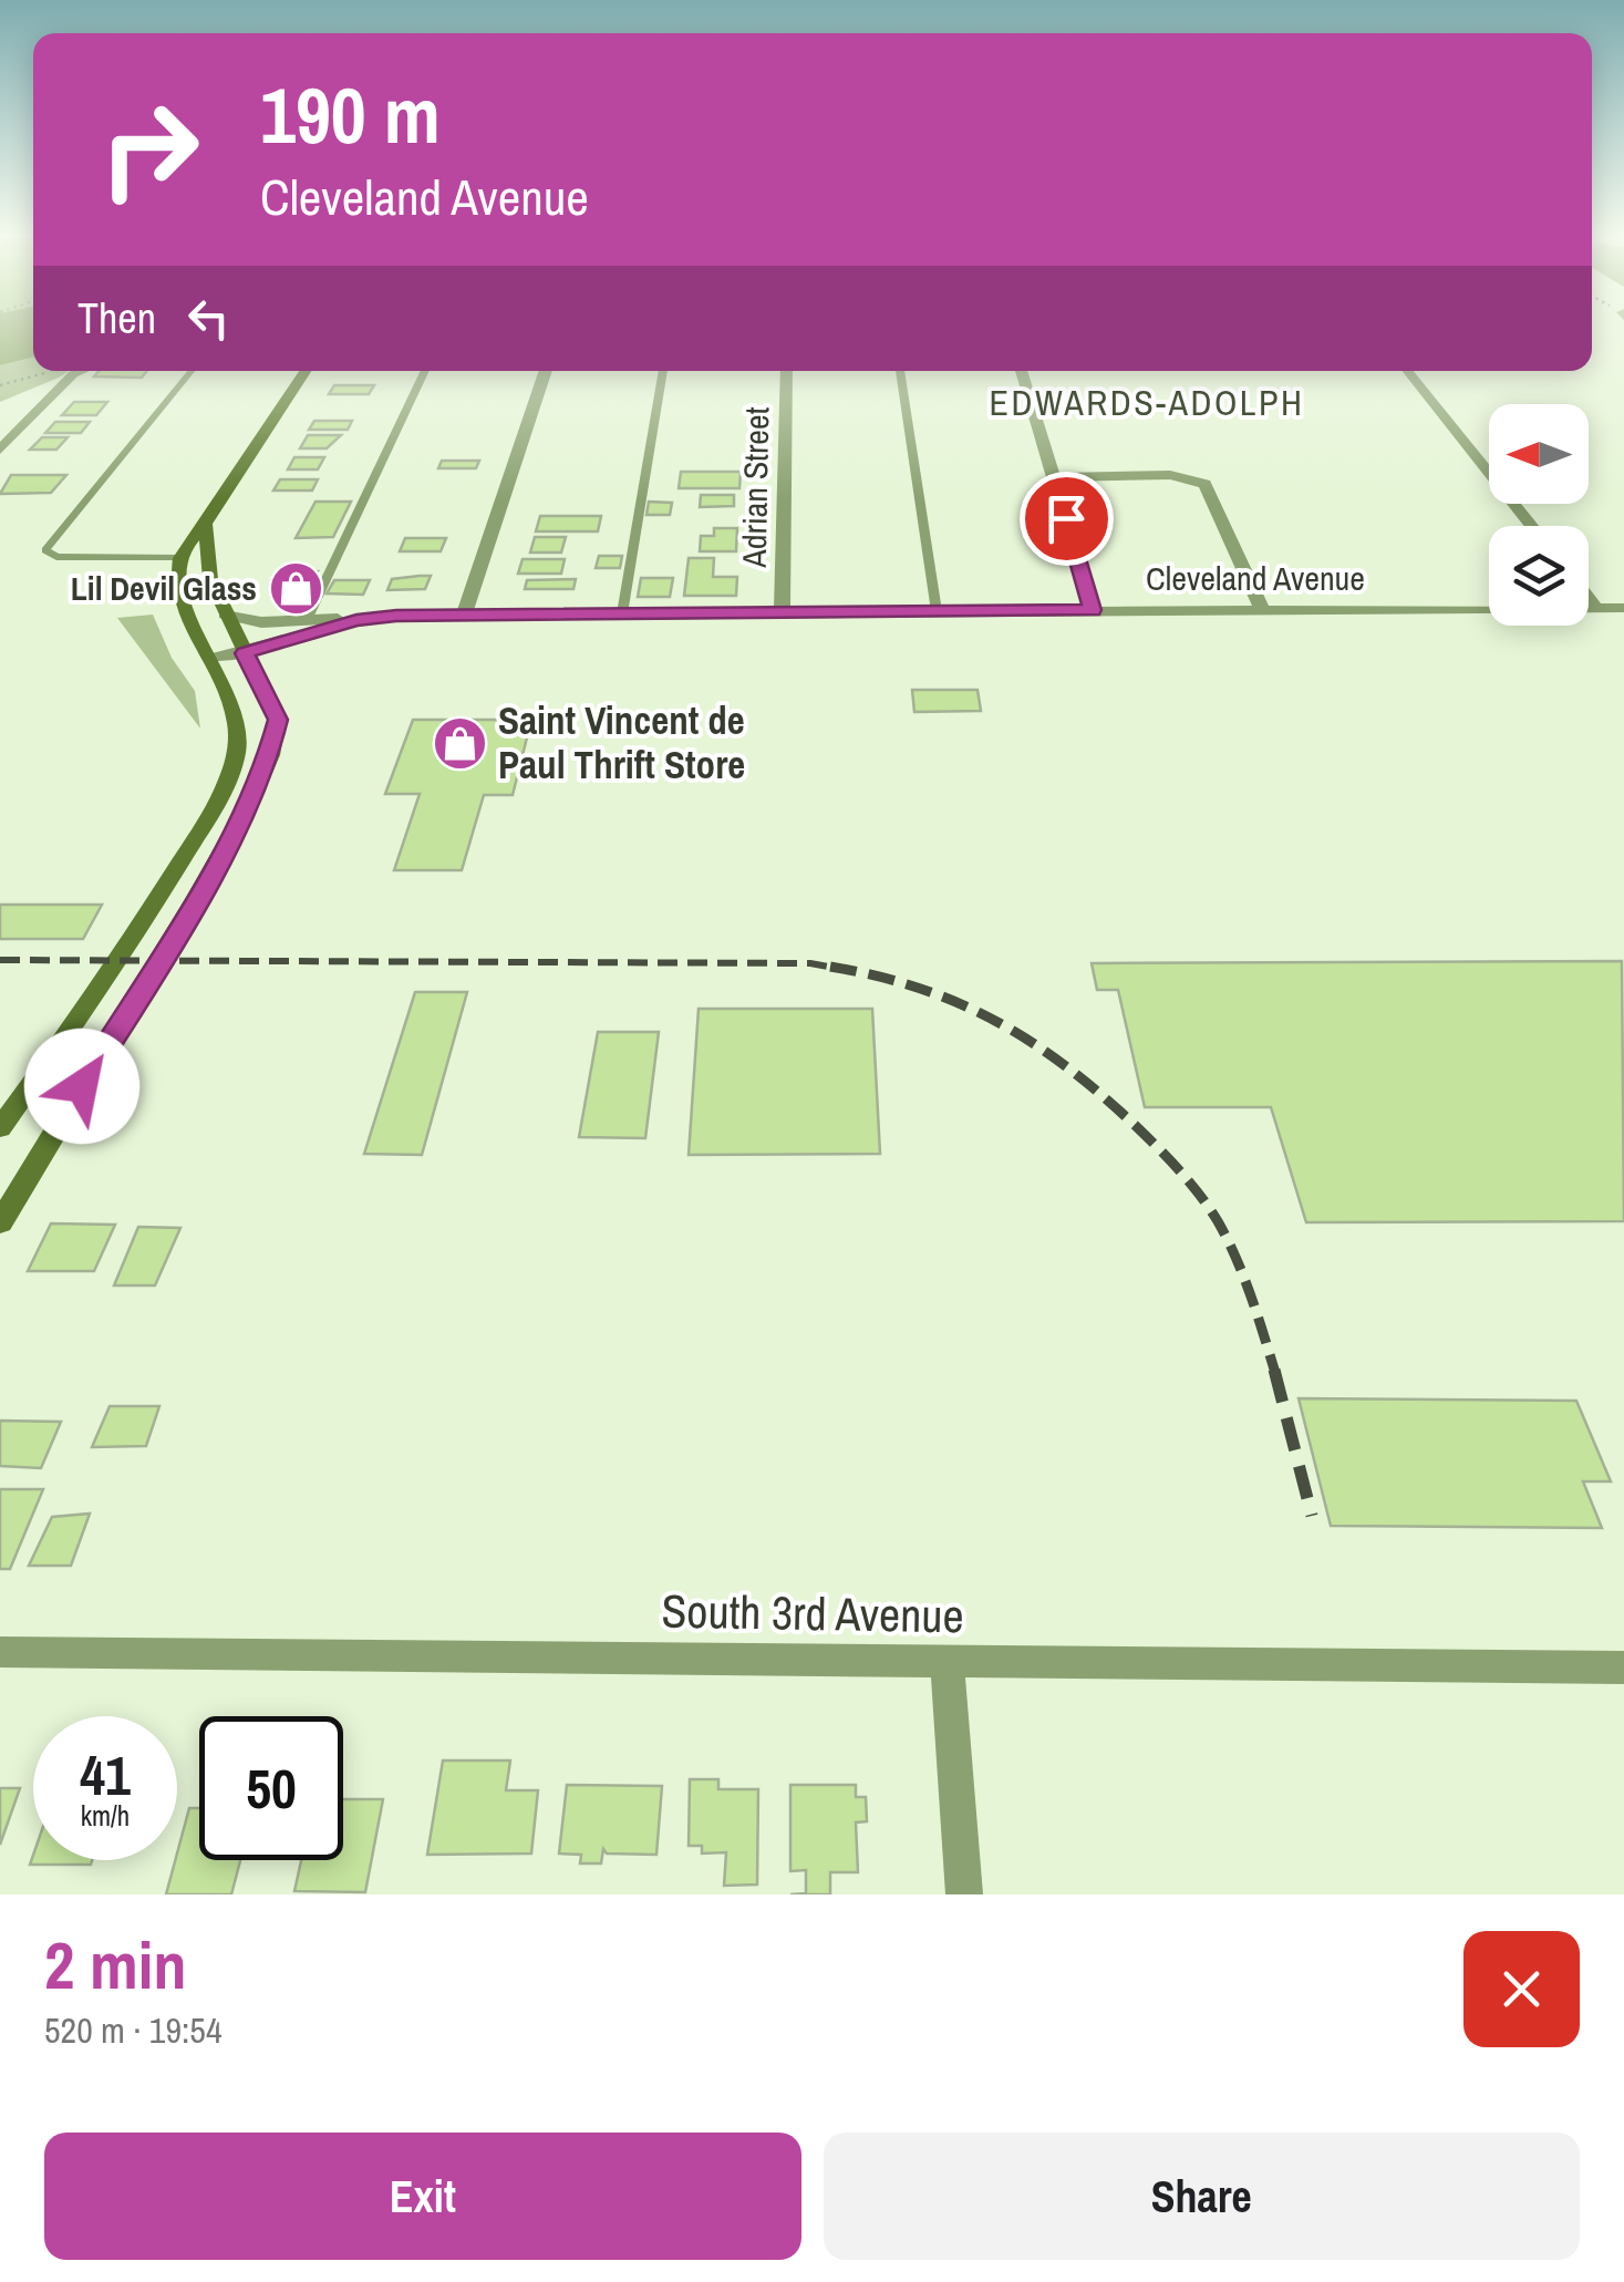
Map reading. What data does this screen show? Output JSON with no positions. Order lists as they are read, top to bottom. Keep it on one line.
{"streets":{"street":["Adrian Street","Cleveland Avenue","South 3rd Avenue"]},"crossings":[["Adrian Street","Cleveland Avenue"]],"districts":["EDWARDS-ADOLPH"],"places":{"shop":["Lil Devil Glass","Saint Vincent de Paul Thrift Store"]},"north":"left","page":{"turn":["190 m","Cleveland Avenue"],"then":"Then","speed":"41 km/h","limit":"50","heading":["2 min","520 m · 19:54"],"buttons":["Exit","Share"]}}
